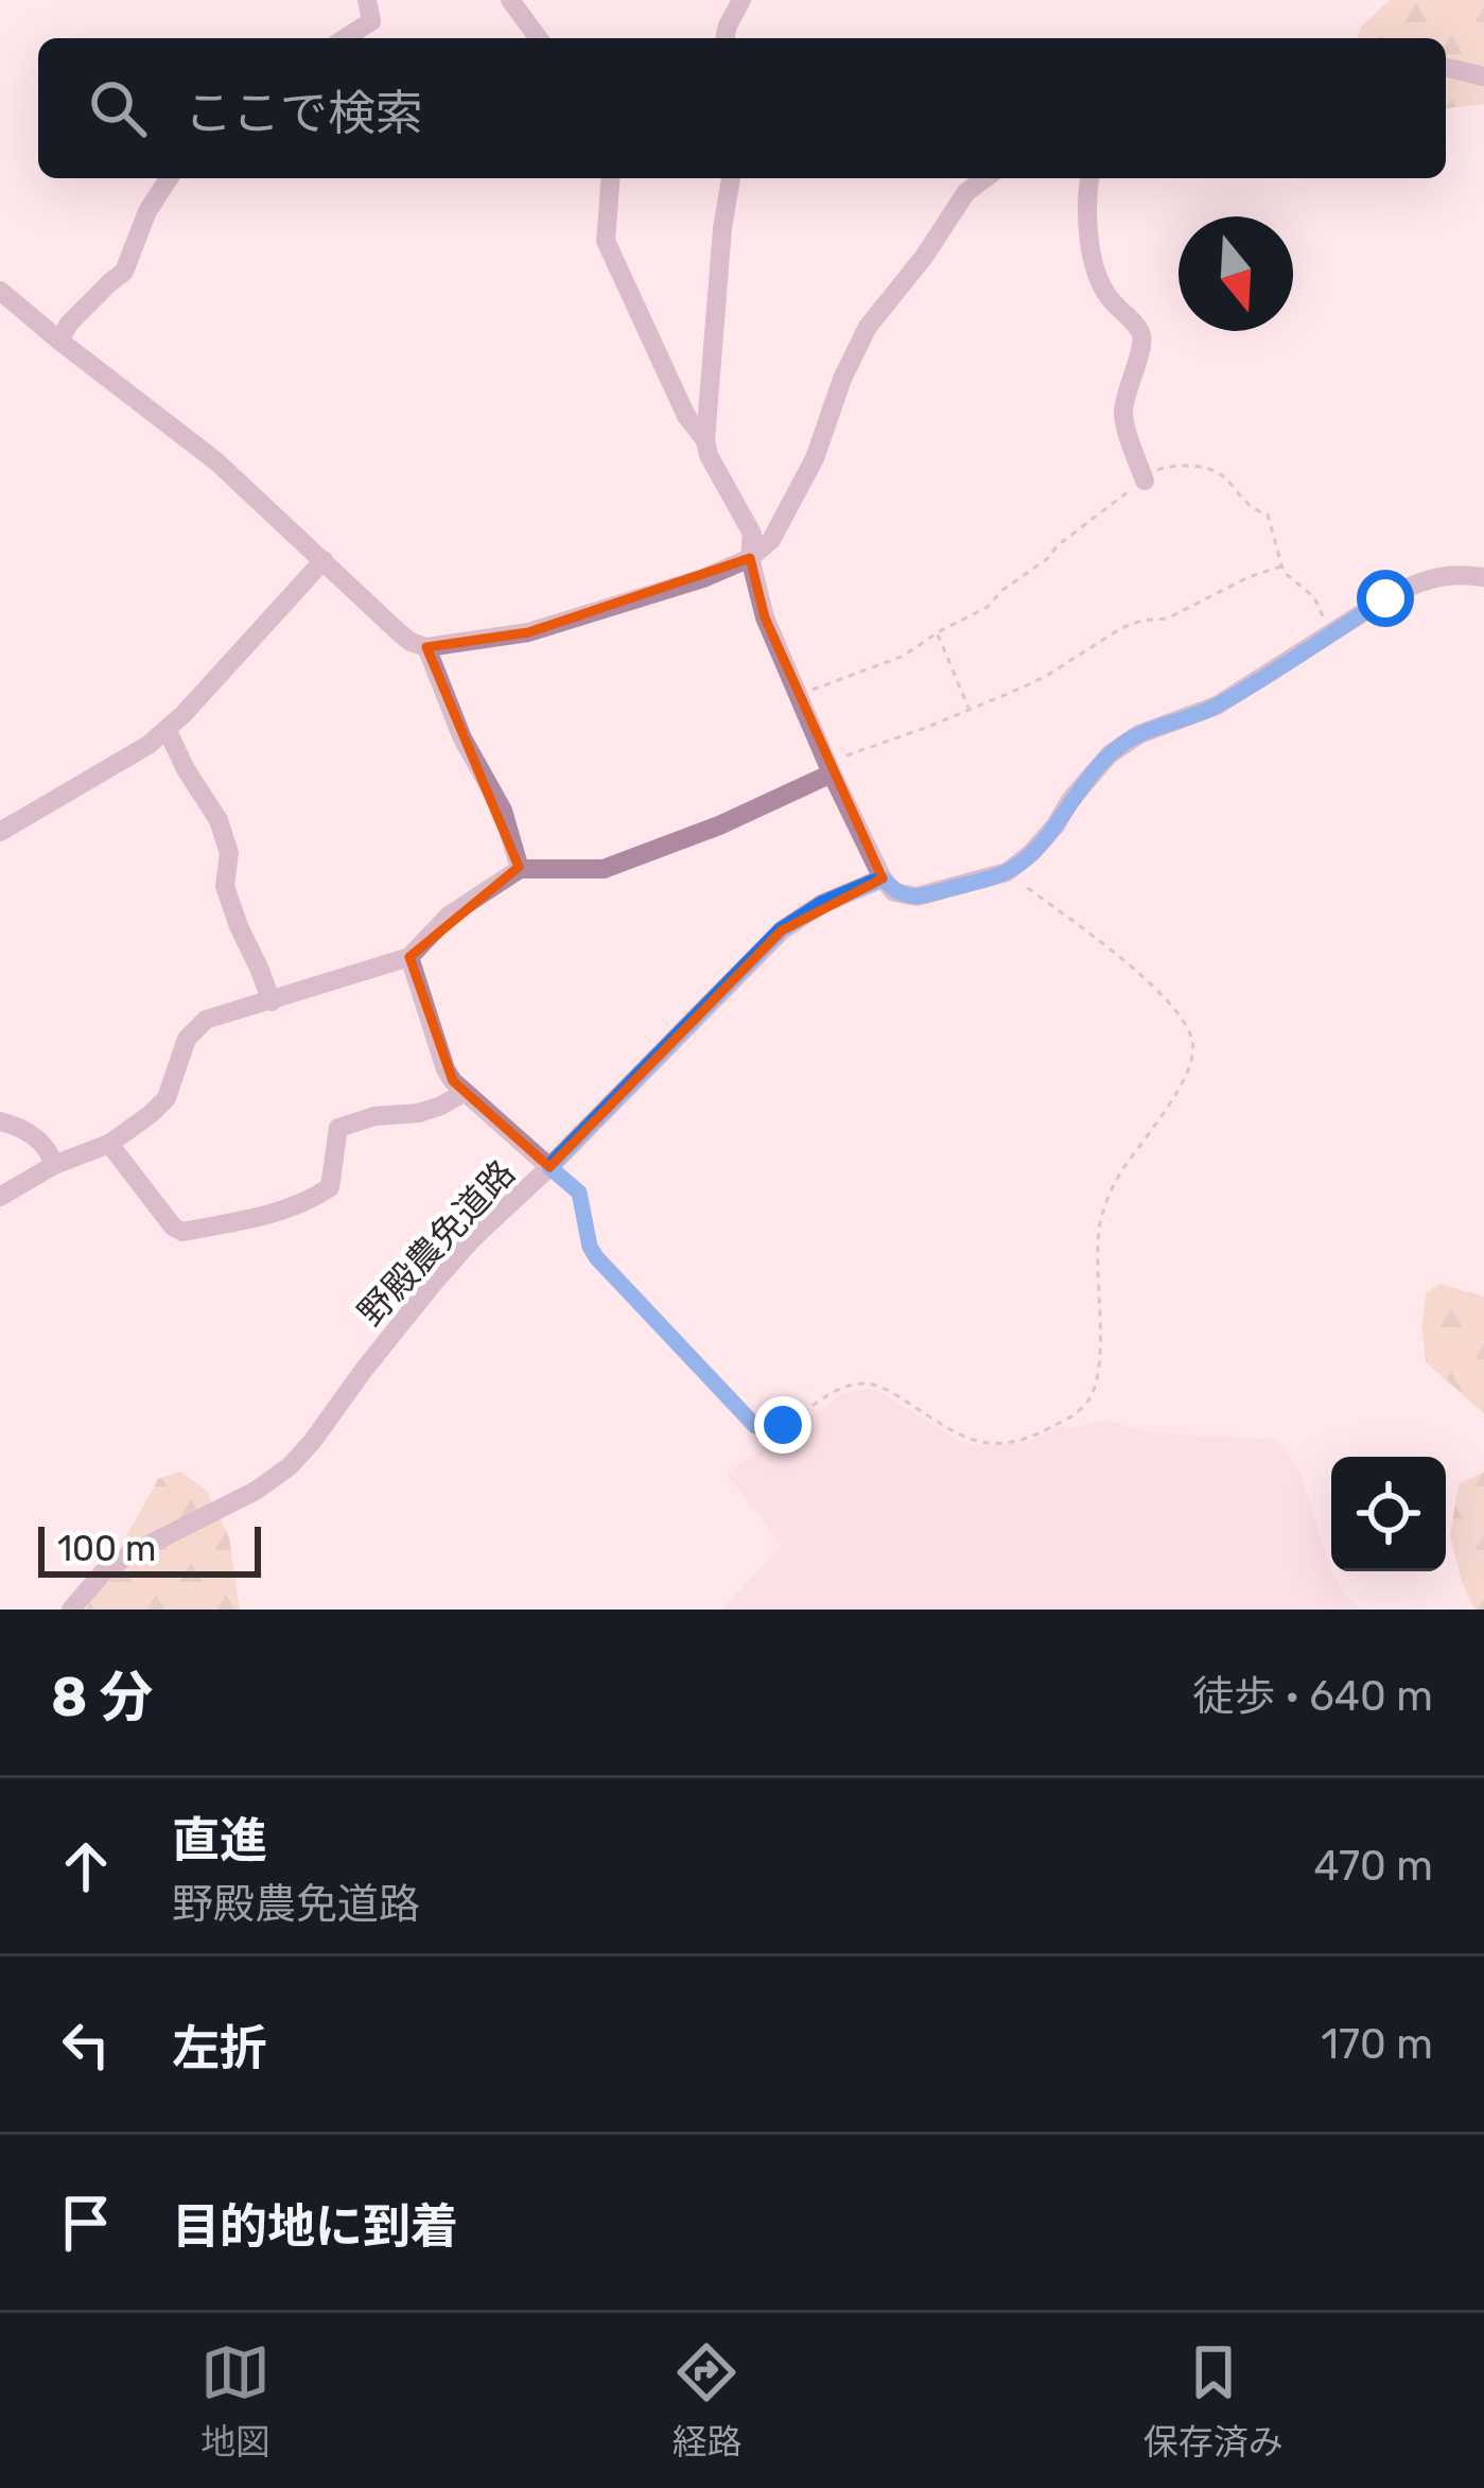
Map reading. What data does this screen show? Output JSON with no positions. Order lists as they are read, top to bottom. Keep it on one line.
{"streets":{"street":["野殿農免道路"]},"scale_bar":"100 m","north":"bottom","page":{"search":"ここで検索","scale":"100 m","heading":["8 分","徒歩 · 640 m"],"list":[["直進","野殿農免道路","470 m"],["左折","170 m"],"目的地に到着"],"nav":["地図","経路","保存済み"]}}
